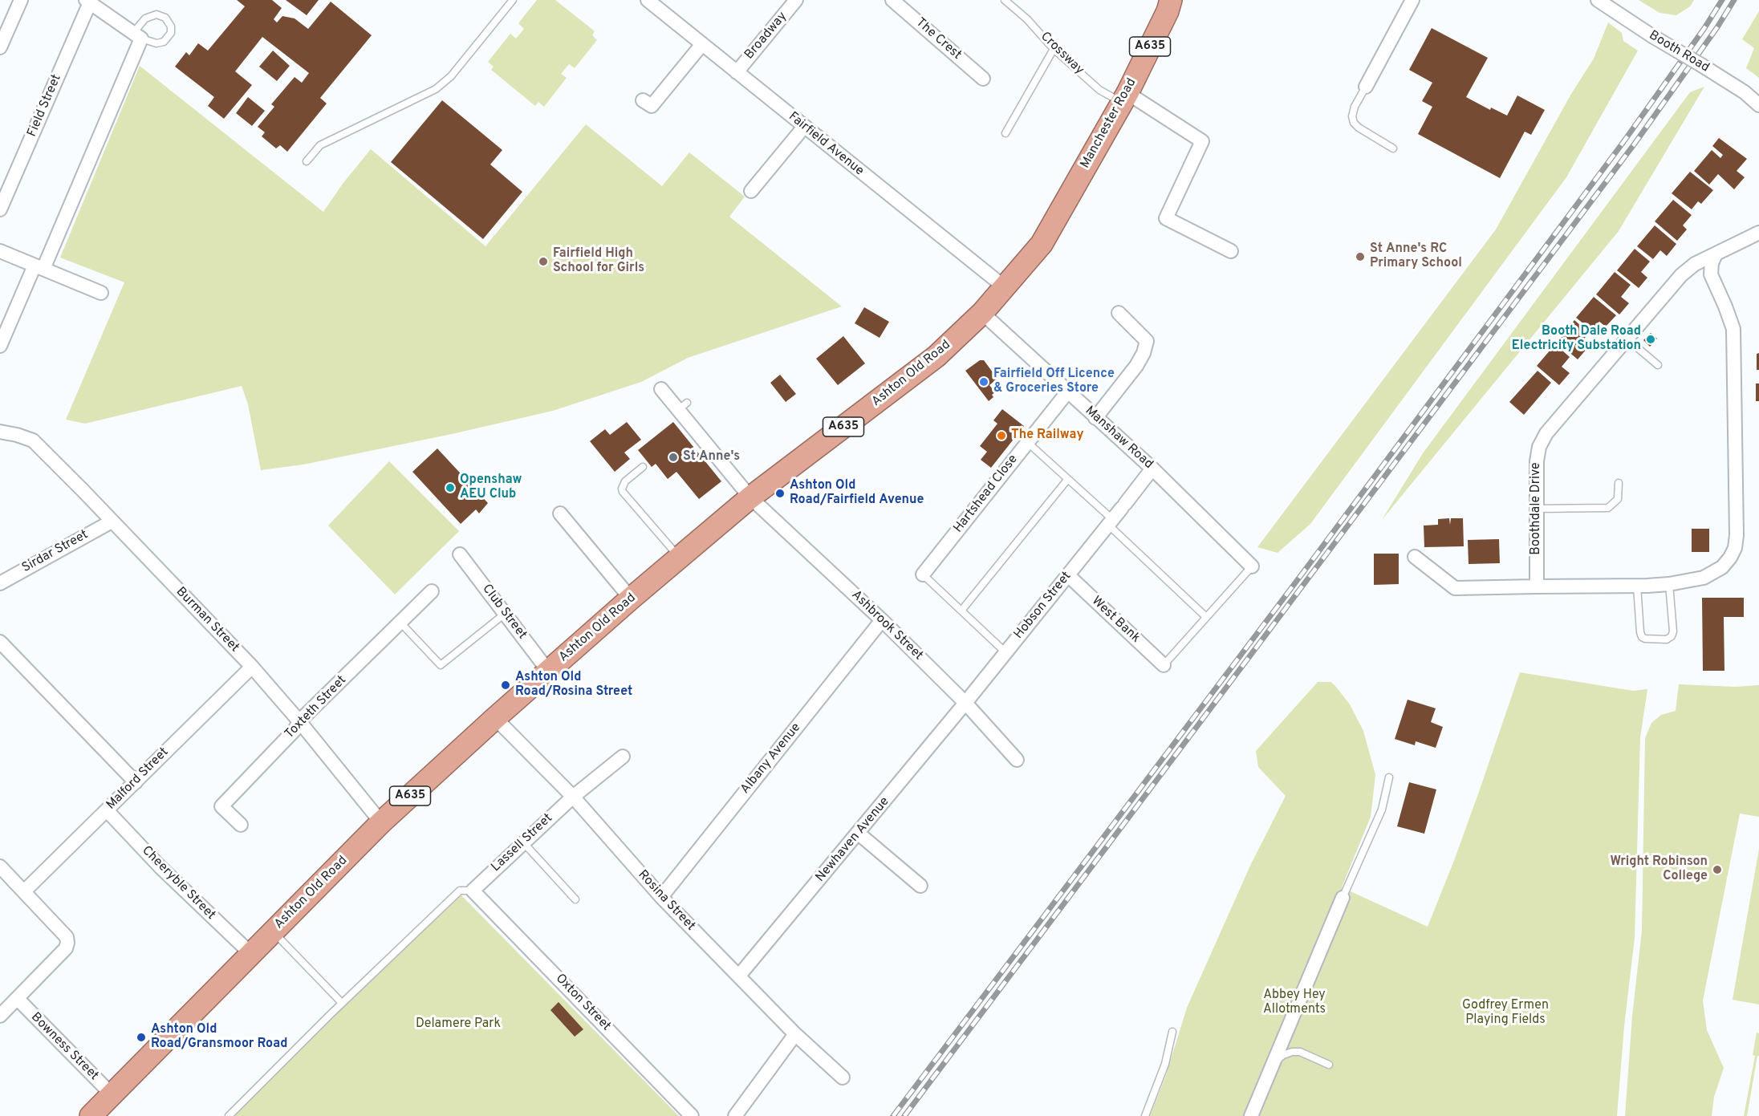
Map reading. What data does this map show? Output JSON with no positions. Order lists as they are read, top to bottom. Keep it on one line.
{"streets":{"highway":["A635","Manchester Road","Ashton Old Road"],"street":["Broadway","The Crest","Booth Road","Field Street","Fairfield Avenue","Manshaw Road","Hartshead Close","Boothdale Drive","Sirdar Street","Hobson Street","Club Street","Burman Street","West Bank","Ashbrook Street","Toxteth Street","Albany Avenue","Malford Street","Newhaven Avenue","Lassell Street","Cheeryble Street","Rosina Street","Oxton Street","Bowness Street"],"lane":["Crossway"]},"crossings":[["Broadway","Fairfield Avenue"],["Crossway","Manchester Road"],["Manchester Road","Ashton Old Road"],["Fairfield Avenue","Ashton Old Road"],["Ashton Old Road","Manshaw Road"],["Ashton Old Road","Club Street"],["Ashton Old Road","Burman Street"],["Ashton Old Road","Ashbrook Street"],["Ashton Old Road","Cheeryble Street"],["Ashton Old Road","Rosina Street"],["Ashton Old Road","Bowness Street"],["Manshaw Road","Hartshead Close"],["Manshaw Road","Hobson Street"],["Sirdar Street","Burman Street"],["Hobson Street","West Bank"],["Hobson Street","Ashbrook Street"],["Hobson Street","Newhaven Avenue"],["Burman Street","Toxteth Street"],["Burman Street","Malford Street"],["Ashbrook Street","Albany Avenue"],["Ashbrook Street","Newhaven Avenue"],["Albany Avenue","Rosina Street"],["Malford Street","Cheeryble Street"],["Newhaven Avenue","Rosina Street"],["Lassell Street","Rosina Street"],["Lassell Street","Oxton Street"]],"parks":["Abbey Hey Allotments","Godfrey Ermen Playing Fields","Delamere Park"],"places":["St Anne's RC Primary School","Fairfield High School for Girls","Booth Dale Road Electricity Substation","Fairfield Off Licence & Groceries Store","The Railway","St Anne's","Openshaw AEU Club","Ashton Old Road/Fairfield Avenue","Ashton Old Road/Rosina Street","Wright Robinson College","Ashton Old Road/Gransmoor Road"]}
